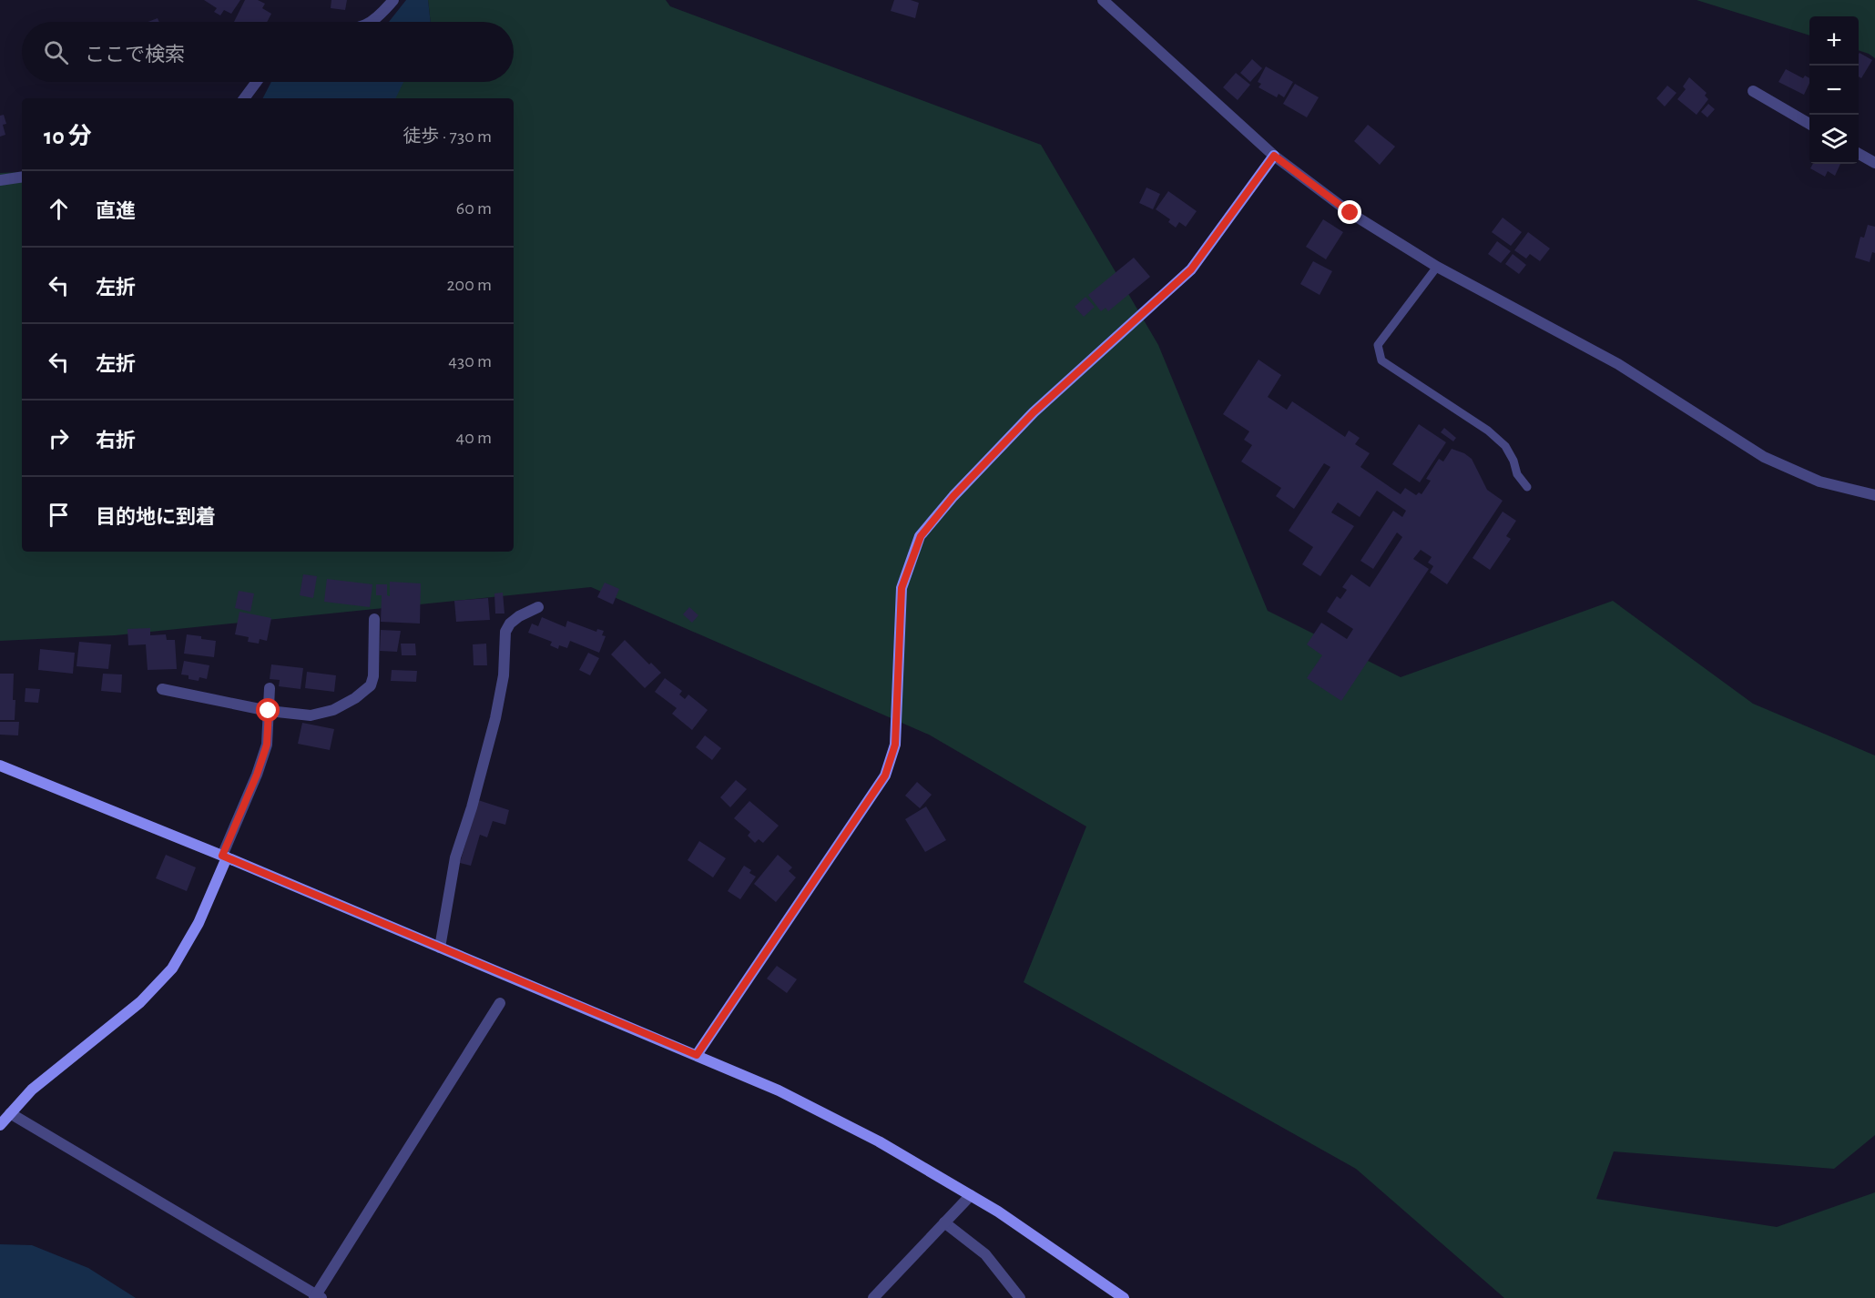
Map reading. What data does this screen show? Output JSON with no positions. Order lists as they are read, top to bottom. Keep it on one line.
{"page":{"map_buttons":["+","−"],"search":"ここで検索","heading":["10 分","徒歩 · 730 m"],"list":[["直進","60 m"],["左折","200 m"],["左折","430 m"],["右折","40 m"],"目的地に到着"]}}
